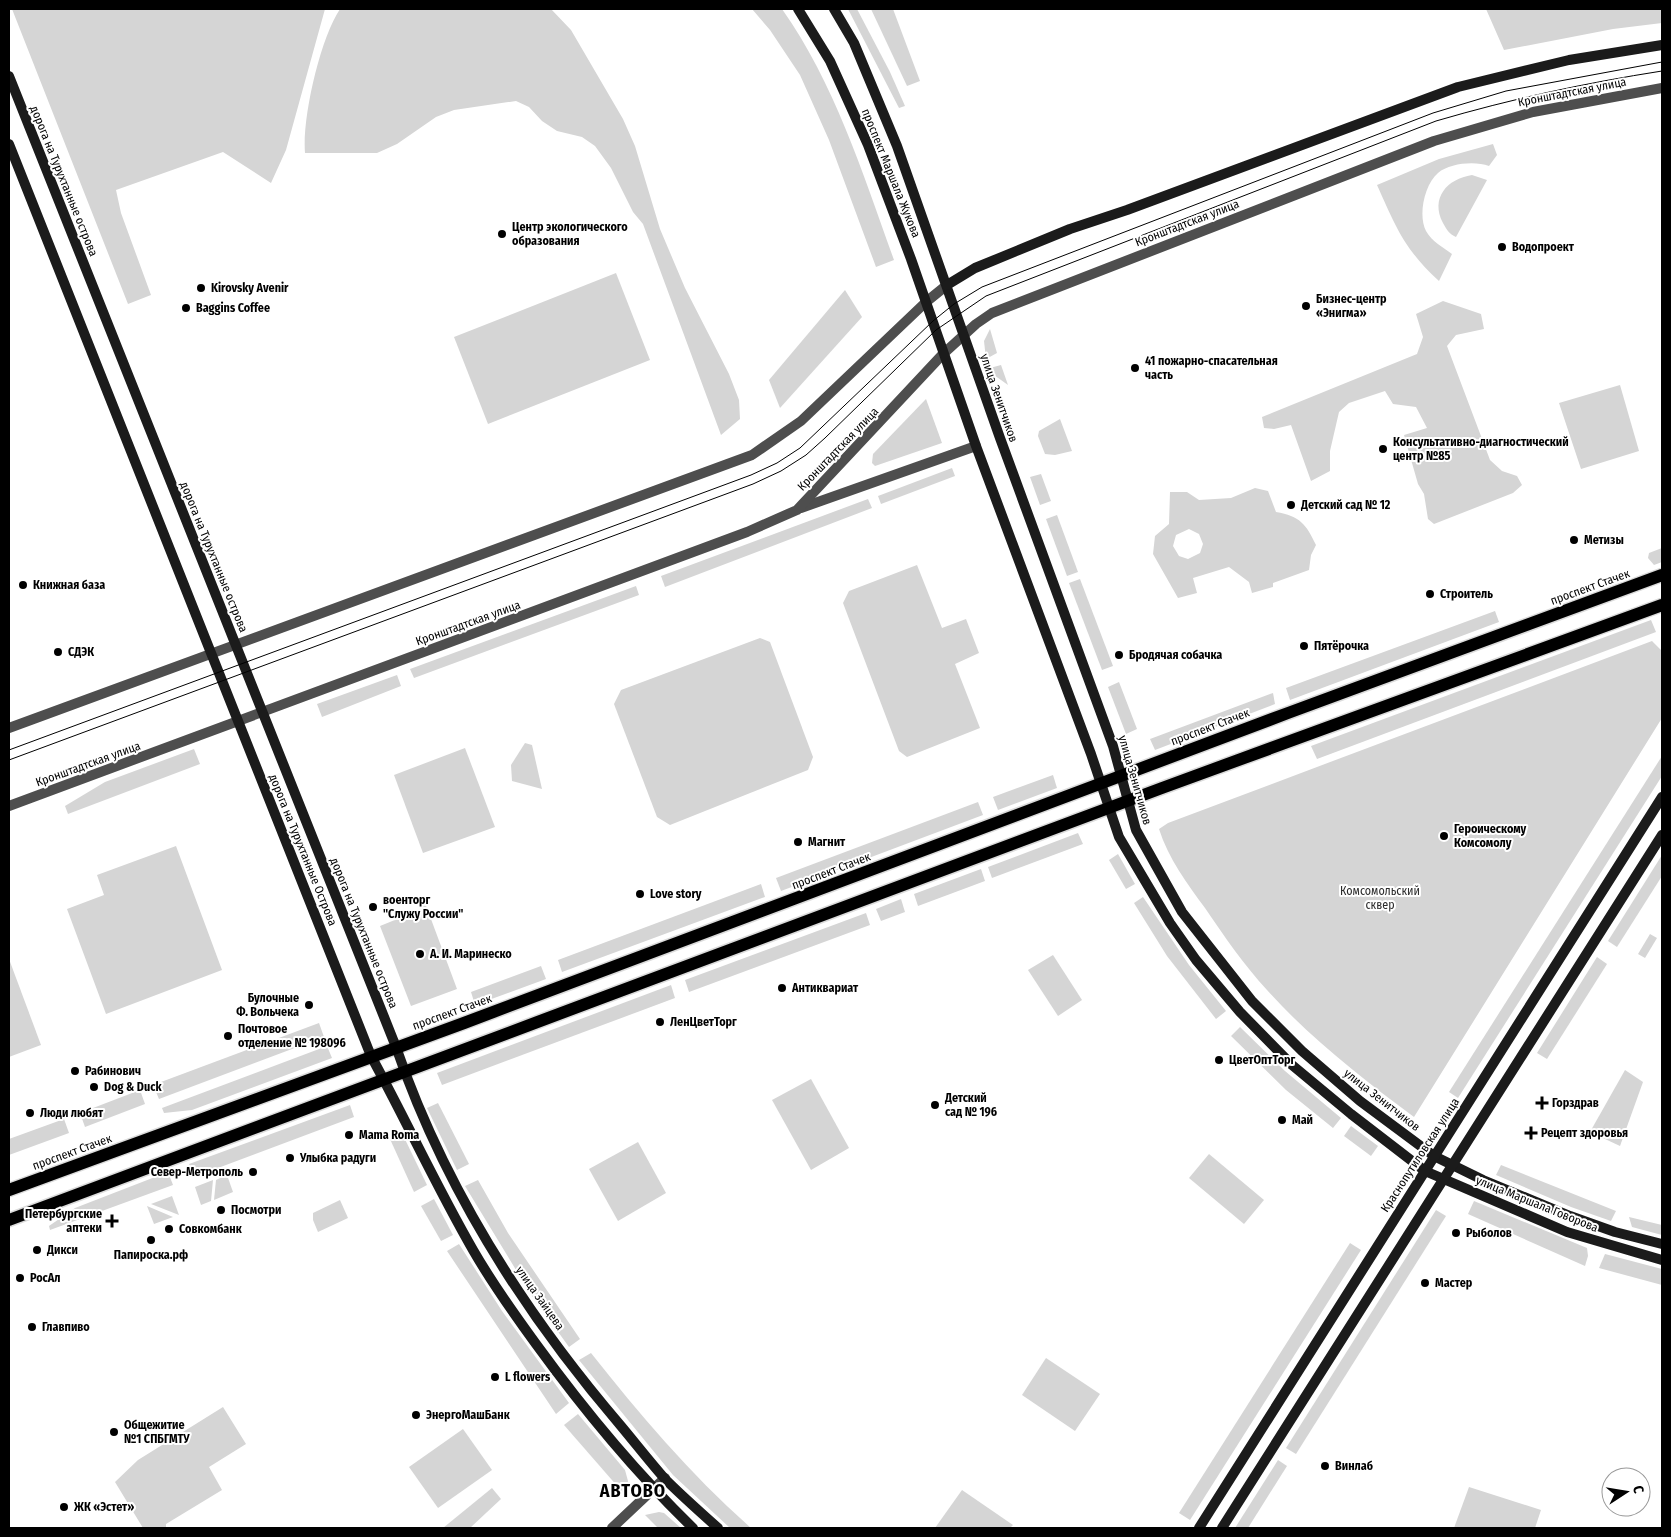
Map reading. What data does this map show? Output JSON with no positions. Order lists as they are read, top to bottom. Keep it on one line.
{"streets":{"main road":["проспект Стачек"],"street":["Кронштадтская улица","проспект Маршала Жукова","дорога на Турухтанные острова","улица Зенитчиков","дорога на Турухтанные Острова","Краснопутиловская улица","улица Маршала Говорова","улица Зайцева"]},"crossings":[["Кронштадтская улица","проспект Маршала Жукова"],["Кронштадтская улица","дорога на Турухтанные острова"],["Кронштадтская улица","улица Зенитчиков"],["Кронштадтская улица","дорога на Турухтанные Острова"],["проспект Маршала Жукова","улица Зенитчиков"],["дорога на Турухтанные острова","проспект Стачек"],["дорога на Турухтанные острова","улица Зайцева"],["улица Зенитчиков","проспект Стачек"],["улица Зенитчиков","Краснопутиловская улица"],["улица Зенитчиков","улица Маршала Говорова"],["проспект Стачек","дорога на Турухтанные Острова"],["проспект Стачек","улица Зайцева"],["Краснопутиловская улица","улица Маршала Говорова"]],"districts":["АВТОВО"],"parks":["Комсомольский сквер"],"places":{"other":["Центр экологического образования","Водопроект","Kirovsky Avenir","Бизнес-центр «Энигма»","Baggins Coffee","41 пожарно-спасательная часть","Консультативно-диагностический центр №85","Детский сад № 12","Метизы","Книжная база","Строитель","Пятёрочка","СДЭК","Бродячая собачка","Героическому Комсомолу","Магнит","Love story","военторг \"Служу России\"","А. И. Маринеско","Антиквариат","Булочные Ф. Вольчека","ЛенЦветТорг","Почтовое отделение № 198096","ЦветОптТорг","Рабинович","Dog & Duck","Детский сад № 196","Люди любят","Май","Mama Roma","Улыбка радуги","Север-Метрополь","Посмотри","Совкомбанк","Рыболов","Папироска.рф","Дикси","РосАл","Мастер","Главпиво","L flowers","ЭнергоМашБанк","Общежитие №1 СПБГМТУ","Винлаб","ЖК «Эстет»"],"health":["Горздрав","Рецепт здоровья","Петербургские аптеки"]},"north":"right"}
